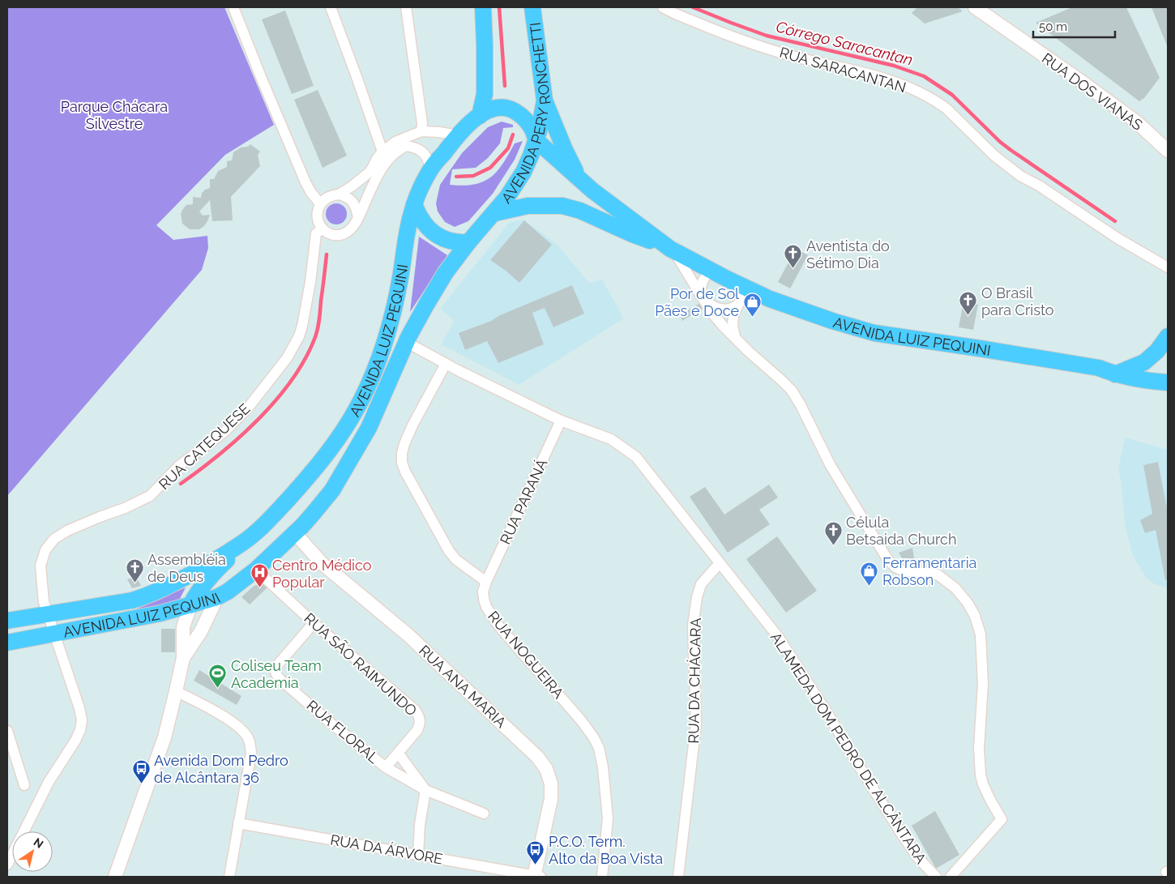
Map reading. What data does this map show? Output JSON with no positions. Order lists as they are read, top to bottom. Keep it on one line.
{"streets":{"main road":["AVENIDA PERY RONCHETTI","AVENIDA LUIZ PEQUINI"],"street":["RUA SARACANTAN","RUA DOS VIANAS","RUA CATEQUESE","RUA PARANÁ","RUA NOGUEIRA","RUA SÃO RAIMUNDO","RUA DA CHÁCARA","RUA ANA MARIA","RUA FLORAL","ALAMEDA DOM PEDRO DE ALCÂNTARA","RUA DA ÁRVORE"]},"crossings":[["AVENIDA PERY RONCHETTI","AVENIDA LUIZ PEQUINI"],["AVENIDA LUIZ PEQUINI","RUA CATEQUESE"],["AVENIDA LUIZ PEQUINI","RUA SÃO RAIMUNDO"],["AVENIDA LUIZ PEQUINI","RUA ANA MARIA"],["AVENIDA LUIZ PEQUINI","ALAMEDA DOM PEDRO DE ALCÂNTARA"],["RUA PARANÁ","RUA NOGUEIRA"],["RUA PARANÁ","ALAMEDA DOM PEDRO DE ALCÂNTARA"],["RUA SÃO RAIMUNDO","RUA FLORAL"],["RUA DA CHÁCARA","ALAMEDA DOM PEDRO DE ALCÂNTARA"],["RUA ANA MARIA","RUA DA ÁRVORE"]],"water":["Córrego Saracantan"],"parks":["Parque Chácara Silvestre"],"places":{"church":["Aventista do Sétimo Dia","O Brasil para Cristo","Célula Betsaida Church","Assembléia de Deus"],"shop":["Por de Sol Pães e Doce","Ferramentaria Robson"],"hospital":["Centro Médico Popular"],"sports":["Coliseu Team Academia"],"bus stop":["Avenida Dom Pedro de Alcântara 36","P.C.O. Term. Alto da Boa Vista"]},"scale_bar":"50 m","north":"top right"}
